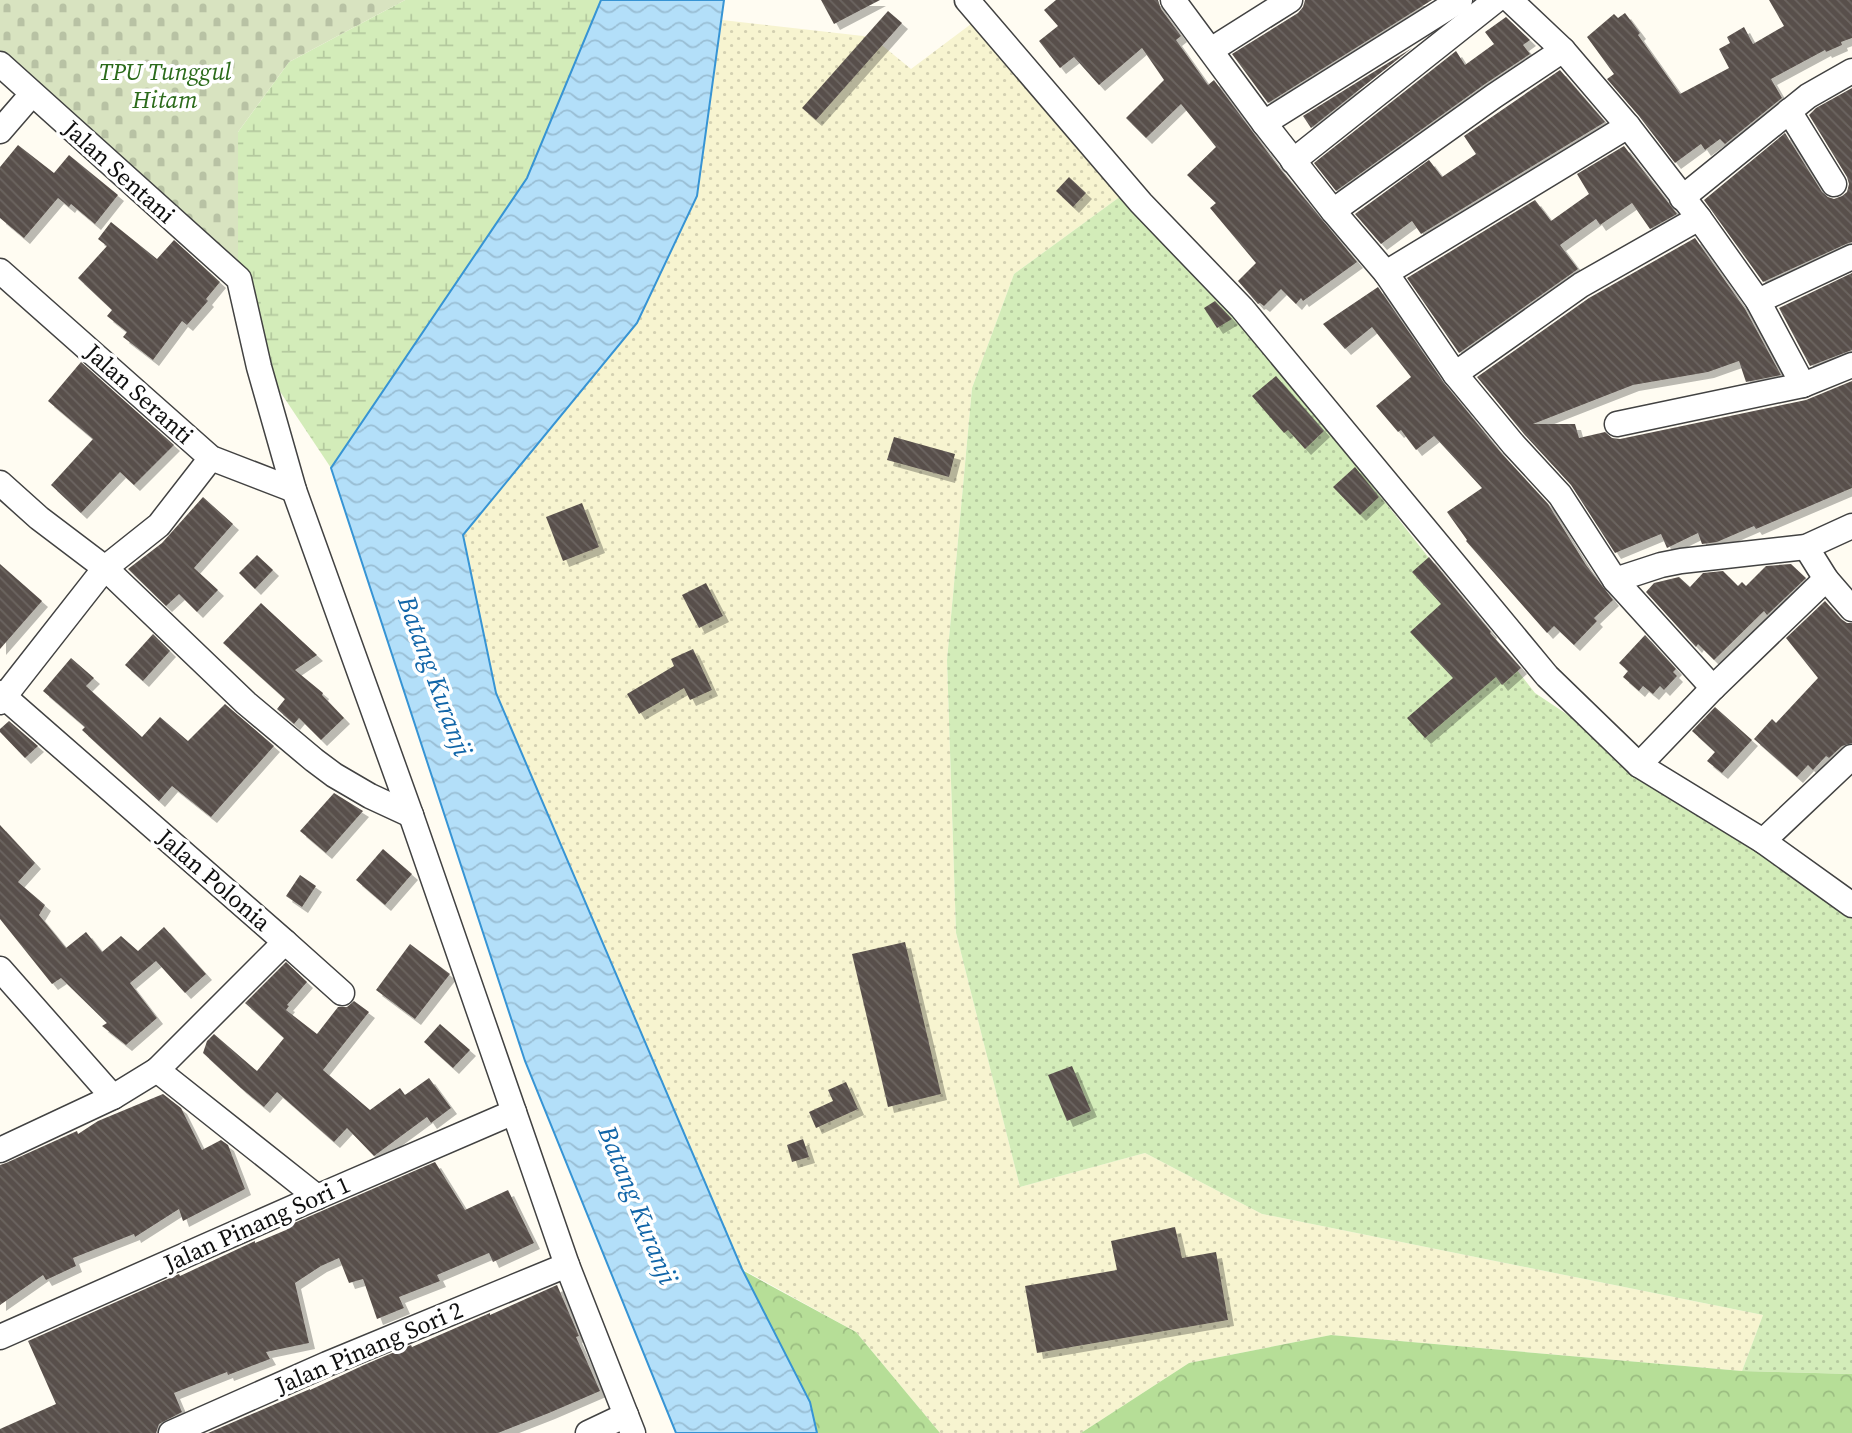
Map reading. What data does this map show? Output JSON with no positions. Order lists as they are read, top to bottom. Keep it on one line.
{"streets":{"street":["Jalan Sentani","Jalan Seranti","Jalan Polonia","Jalan Pinang Sori 1","Jalan Pinang Sori 2"]},"crossings":[["Jalan Sentani","Jalan Seranti"]],"water":["Batang Kuranji"],"parks":["TPU Tunggul Hitam"]}
